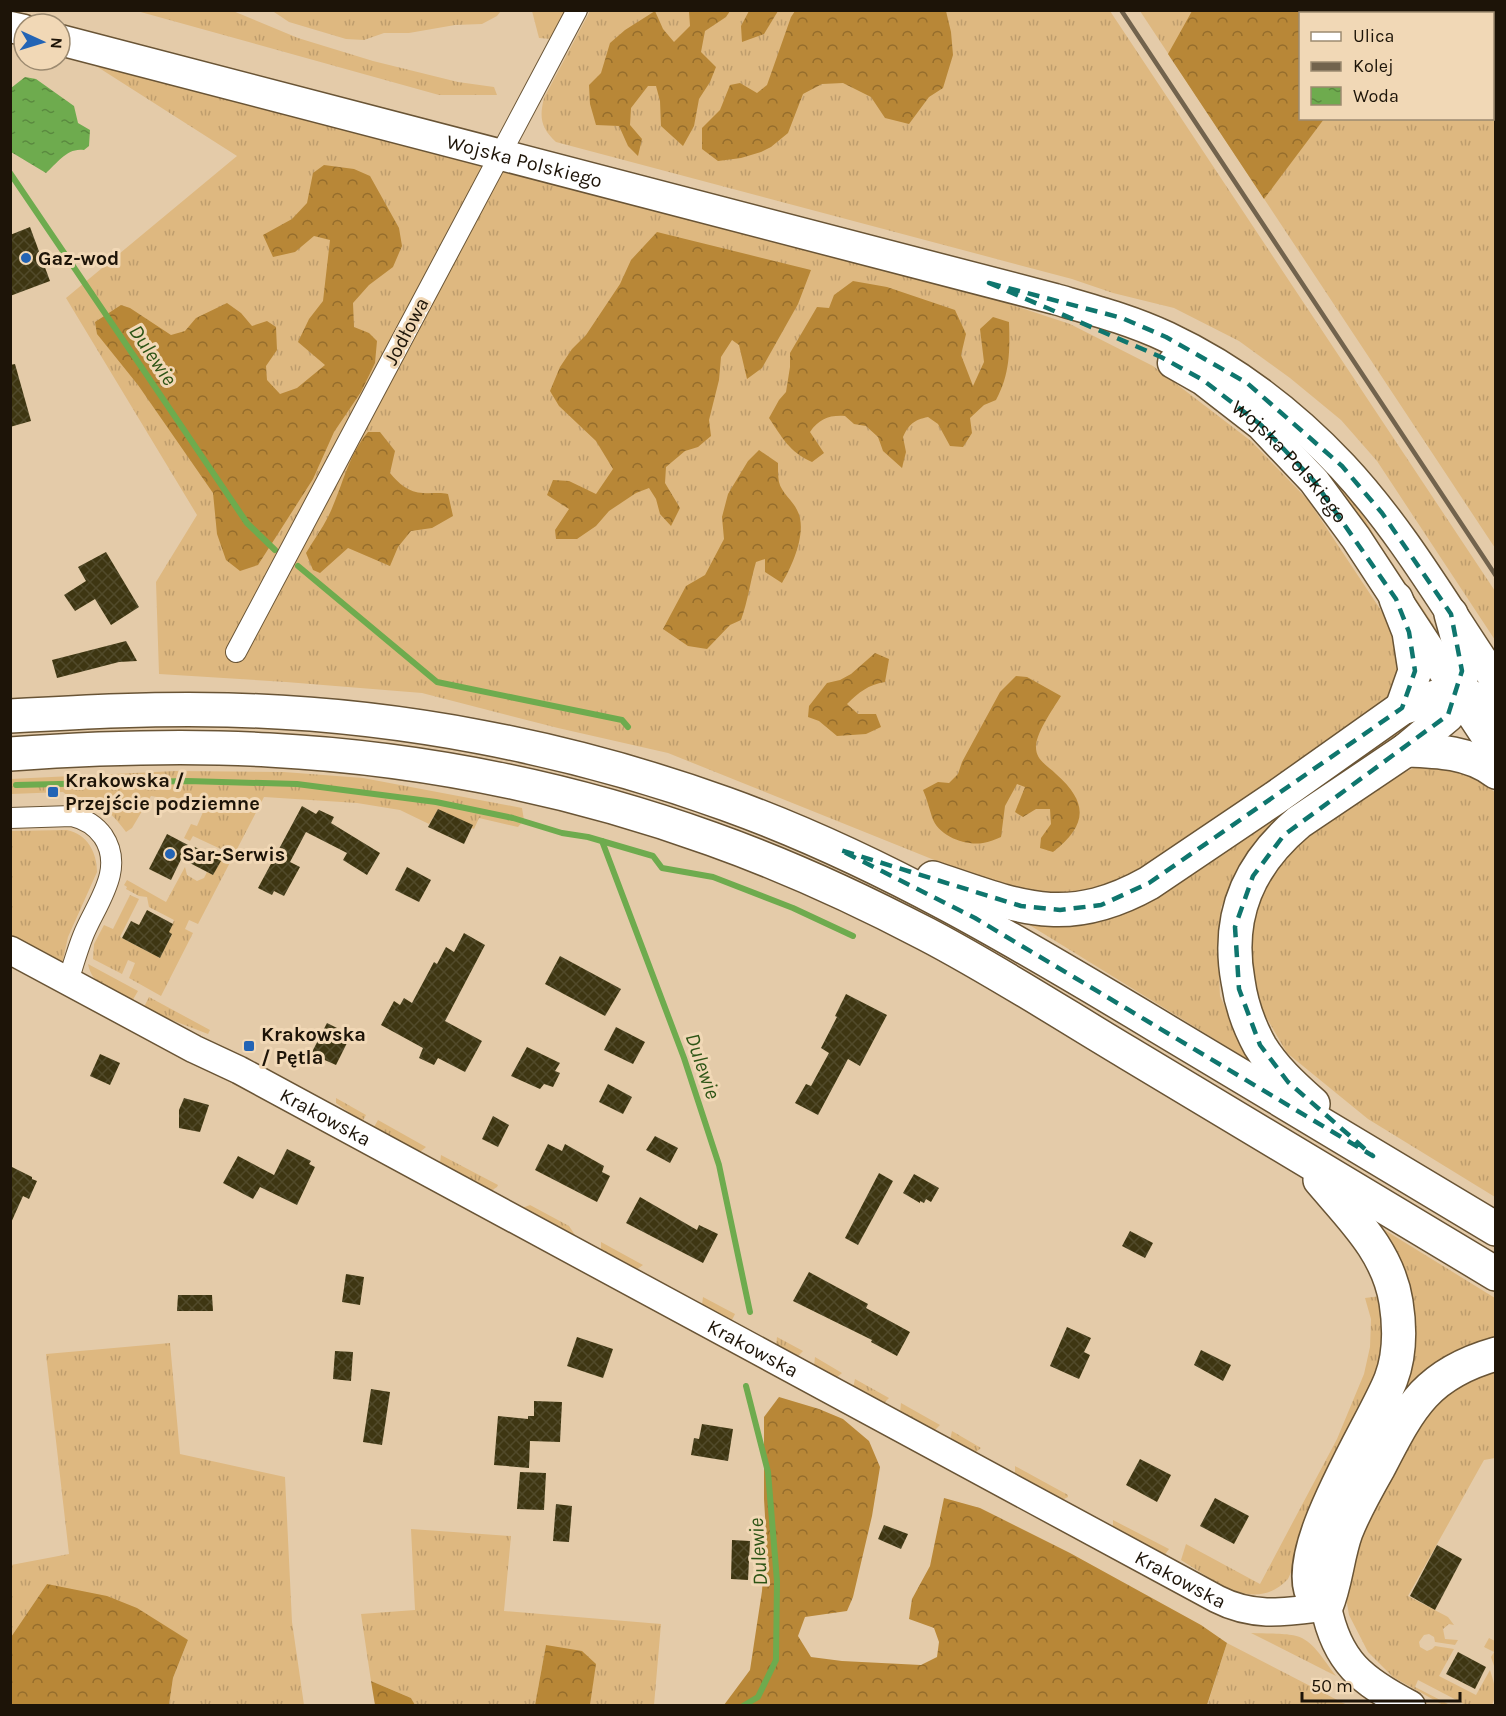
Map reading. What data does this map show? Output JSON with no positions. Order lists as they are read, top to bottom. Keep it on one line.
{"streets":{"main road":["Wojska Polskiego"],"street":["Jodłowa","Krakowska"]},"crossings":[["Wojska Polskiego","Jodłowa"]],"water":["Dulewie"],"places":{"other":["Gaz-wod","Sar-Serwis"],"transit":["Krakowska / Przejście podziemne","Krakowska / Pętla"]},"legend":["Ulica","Kolej","Woda"],"scale_bar":"50 m","north":"right"}
